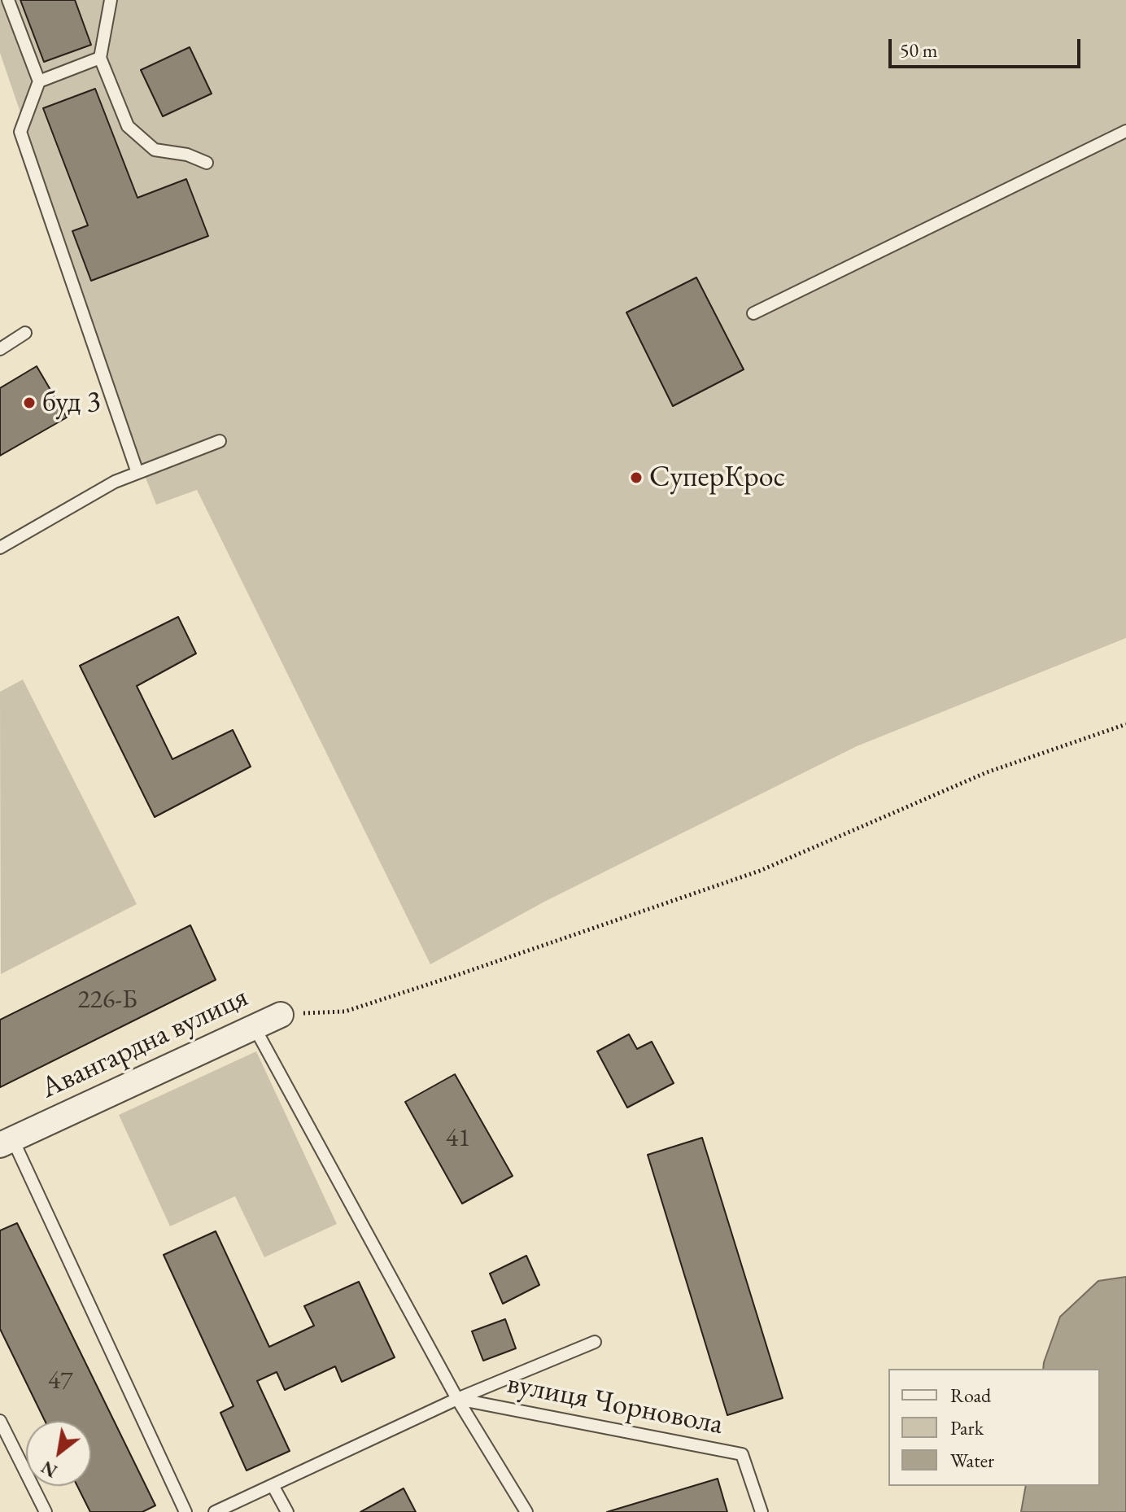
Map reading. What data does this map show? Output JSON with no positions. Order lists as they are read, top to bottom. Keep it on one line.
{"streets":{"street":["Авангардна вулиця"],"lane":["вулиця Чорновола"]},"places":["буд 3","СуперКрос"],"house_numbers":["226-Б","41","47"],"legend":["Road","Park","Water"],"scale_bar":"50 m","north":"bottom left"}
